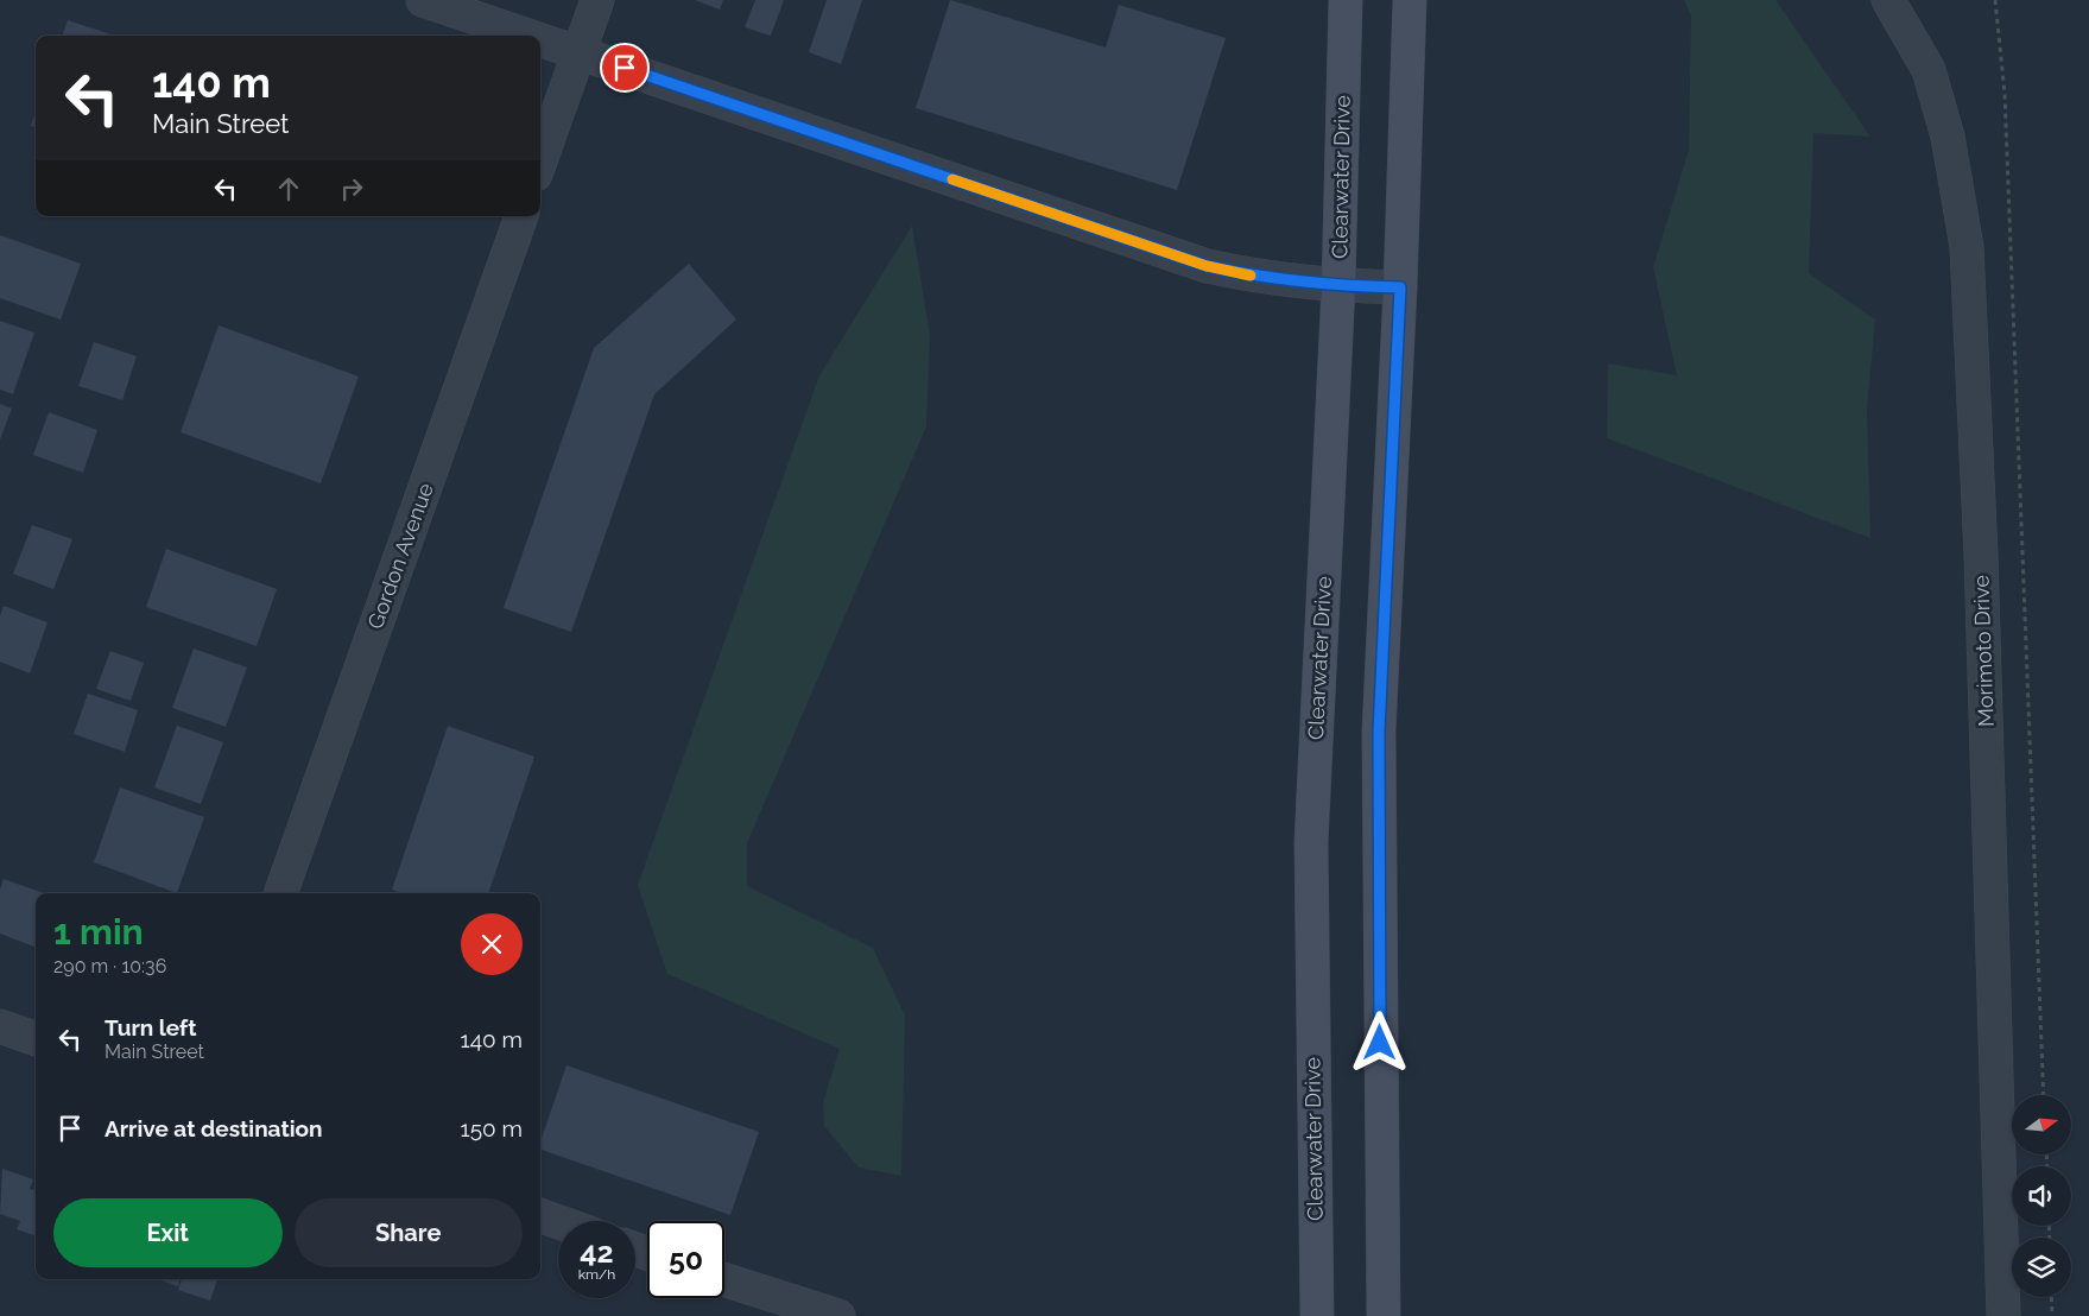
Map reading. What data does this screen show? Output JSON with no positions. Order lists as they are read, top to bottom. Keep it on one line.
{"streets":{"main road":["Clearwater Drive"],"street":["Gordon Avenue","Morimoto Drive"]},"north":"right","page":{"turn":["140 m","Main Street"],"heading":["1 min","290 m · 10:36"],"list":[{"name":"Turn left","note":"Main Street","value":"140 m"},{"name":"Arrive at destination","value":"150 m"}],"buttons":["Exit","Share"],"speed":"42 km/h","limit":"50"}}
